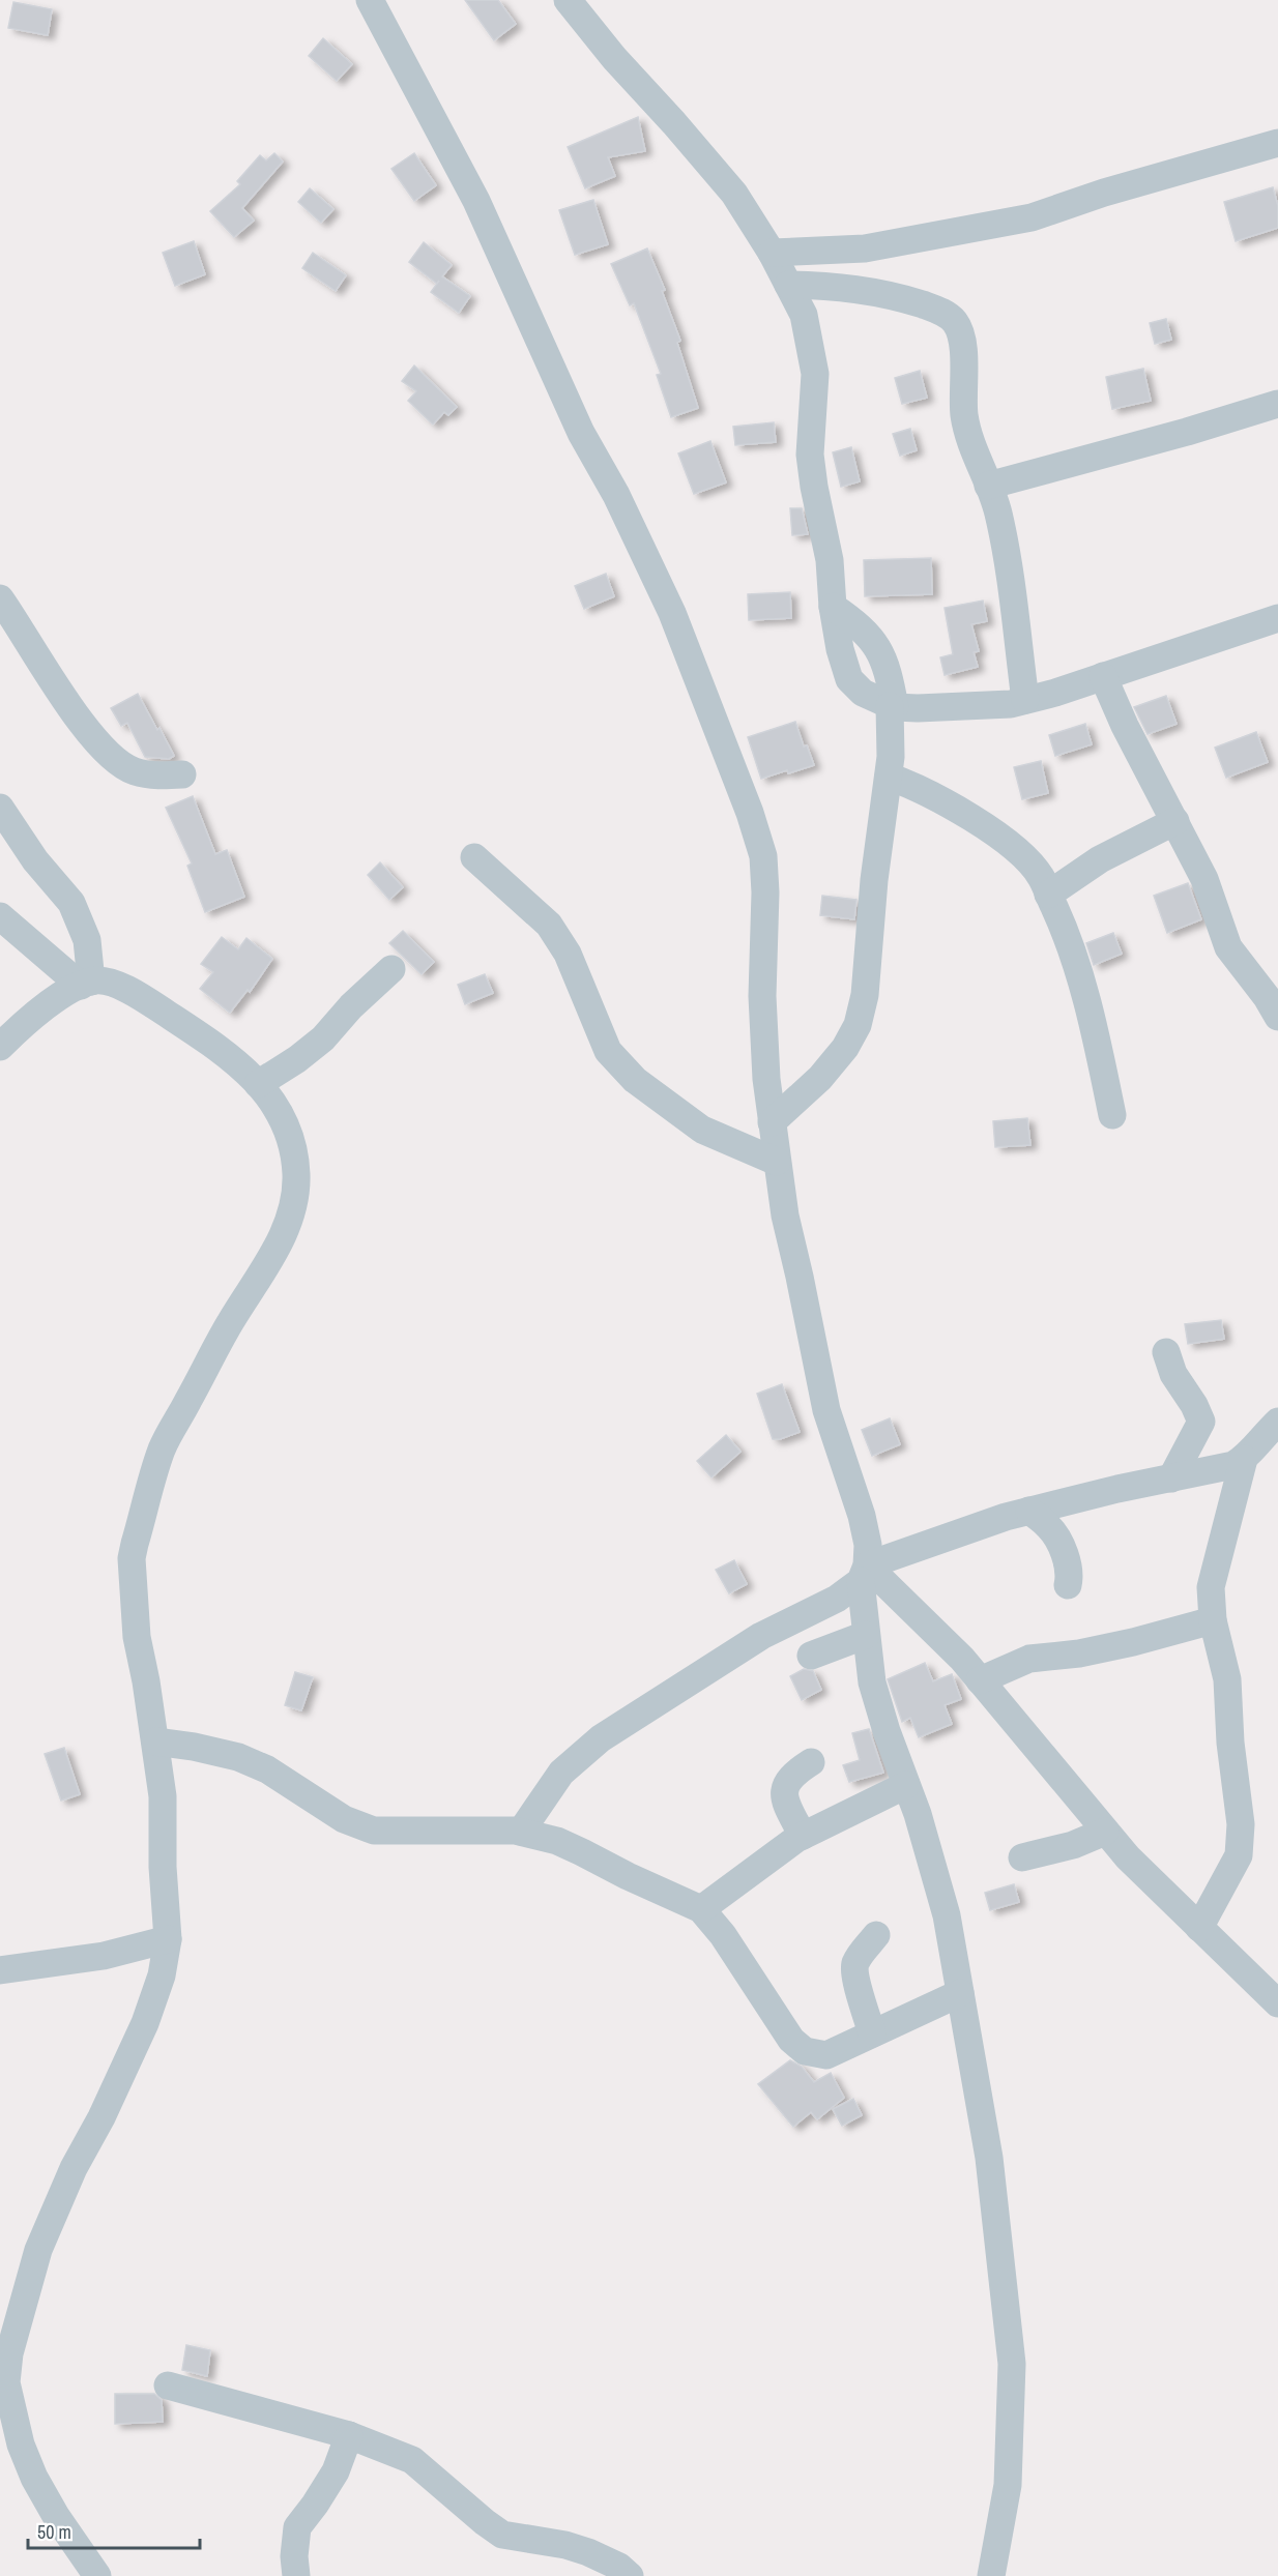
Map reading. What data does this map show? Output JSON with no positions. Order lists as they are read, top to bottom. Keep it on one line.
{"scale_bar":"50 m"}
